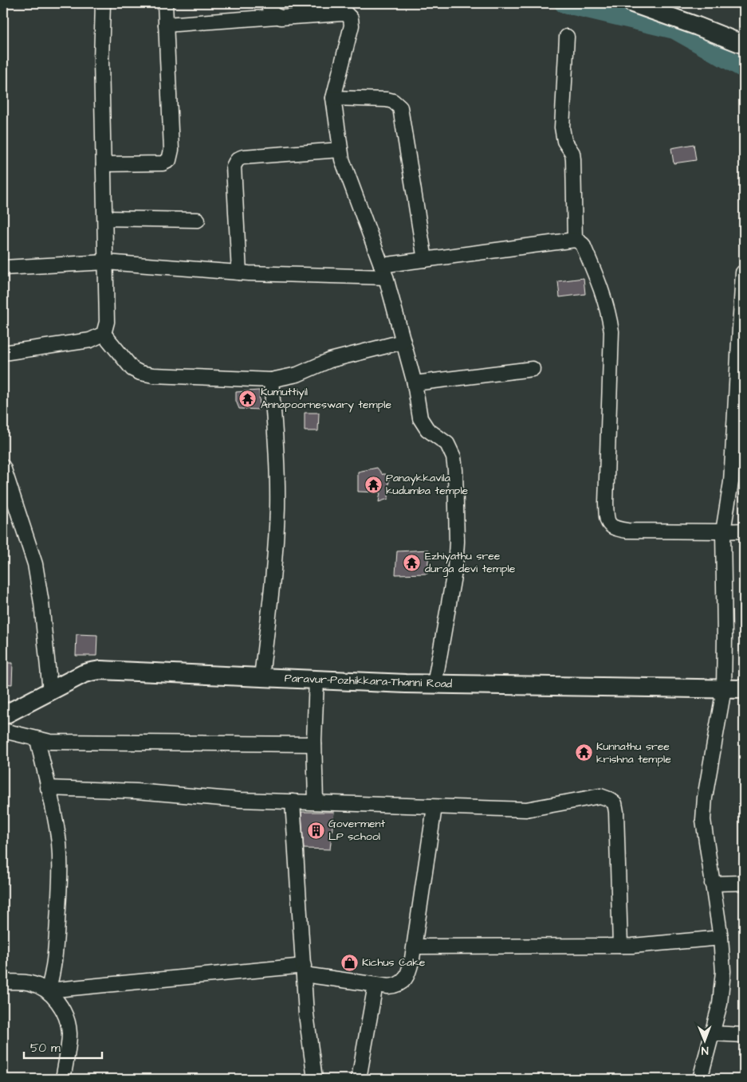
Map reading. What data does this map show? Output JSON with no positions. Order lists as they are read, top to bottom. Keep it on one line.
{"streets":{"main road":["Paravur-Pozhikkara-Thanni Road"]},"places":{"temple":["Kumuttiyil Annapoorneswary temple","Panaykkavila kudumba temple","Ezhiyathu sree durga devi temple","Kunnathu sree krishna temple"],"building":["Goverment LP school"],"shop":["Kichus Cake"]},"scale_bar":"50 m","north":"bottom"}
